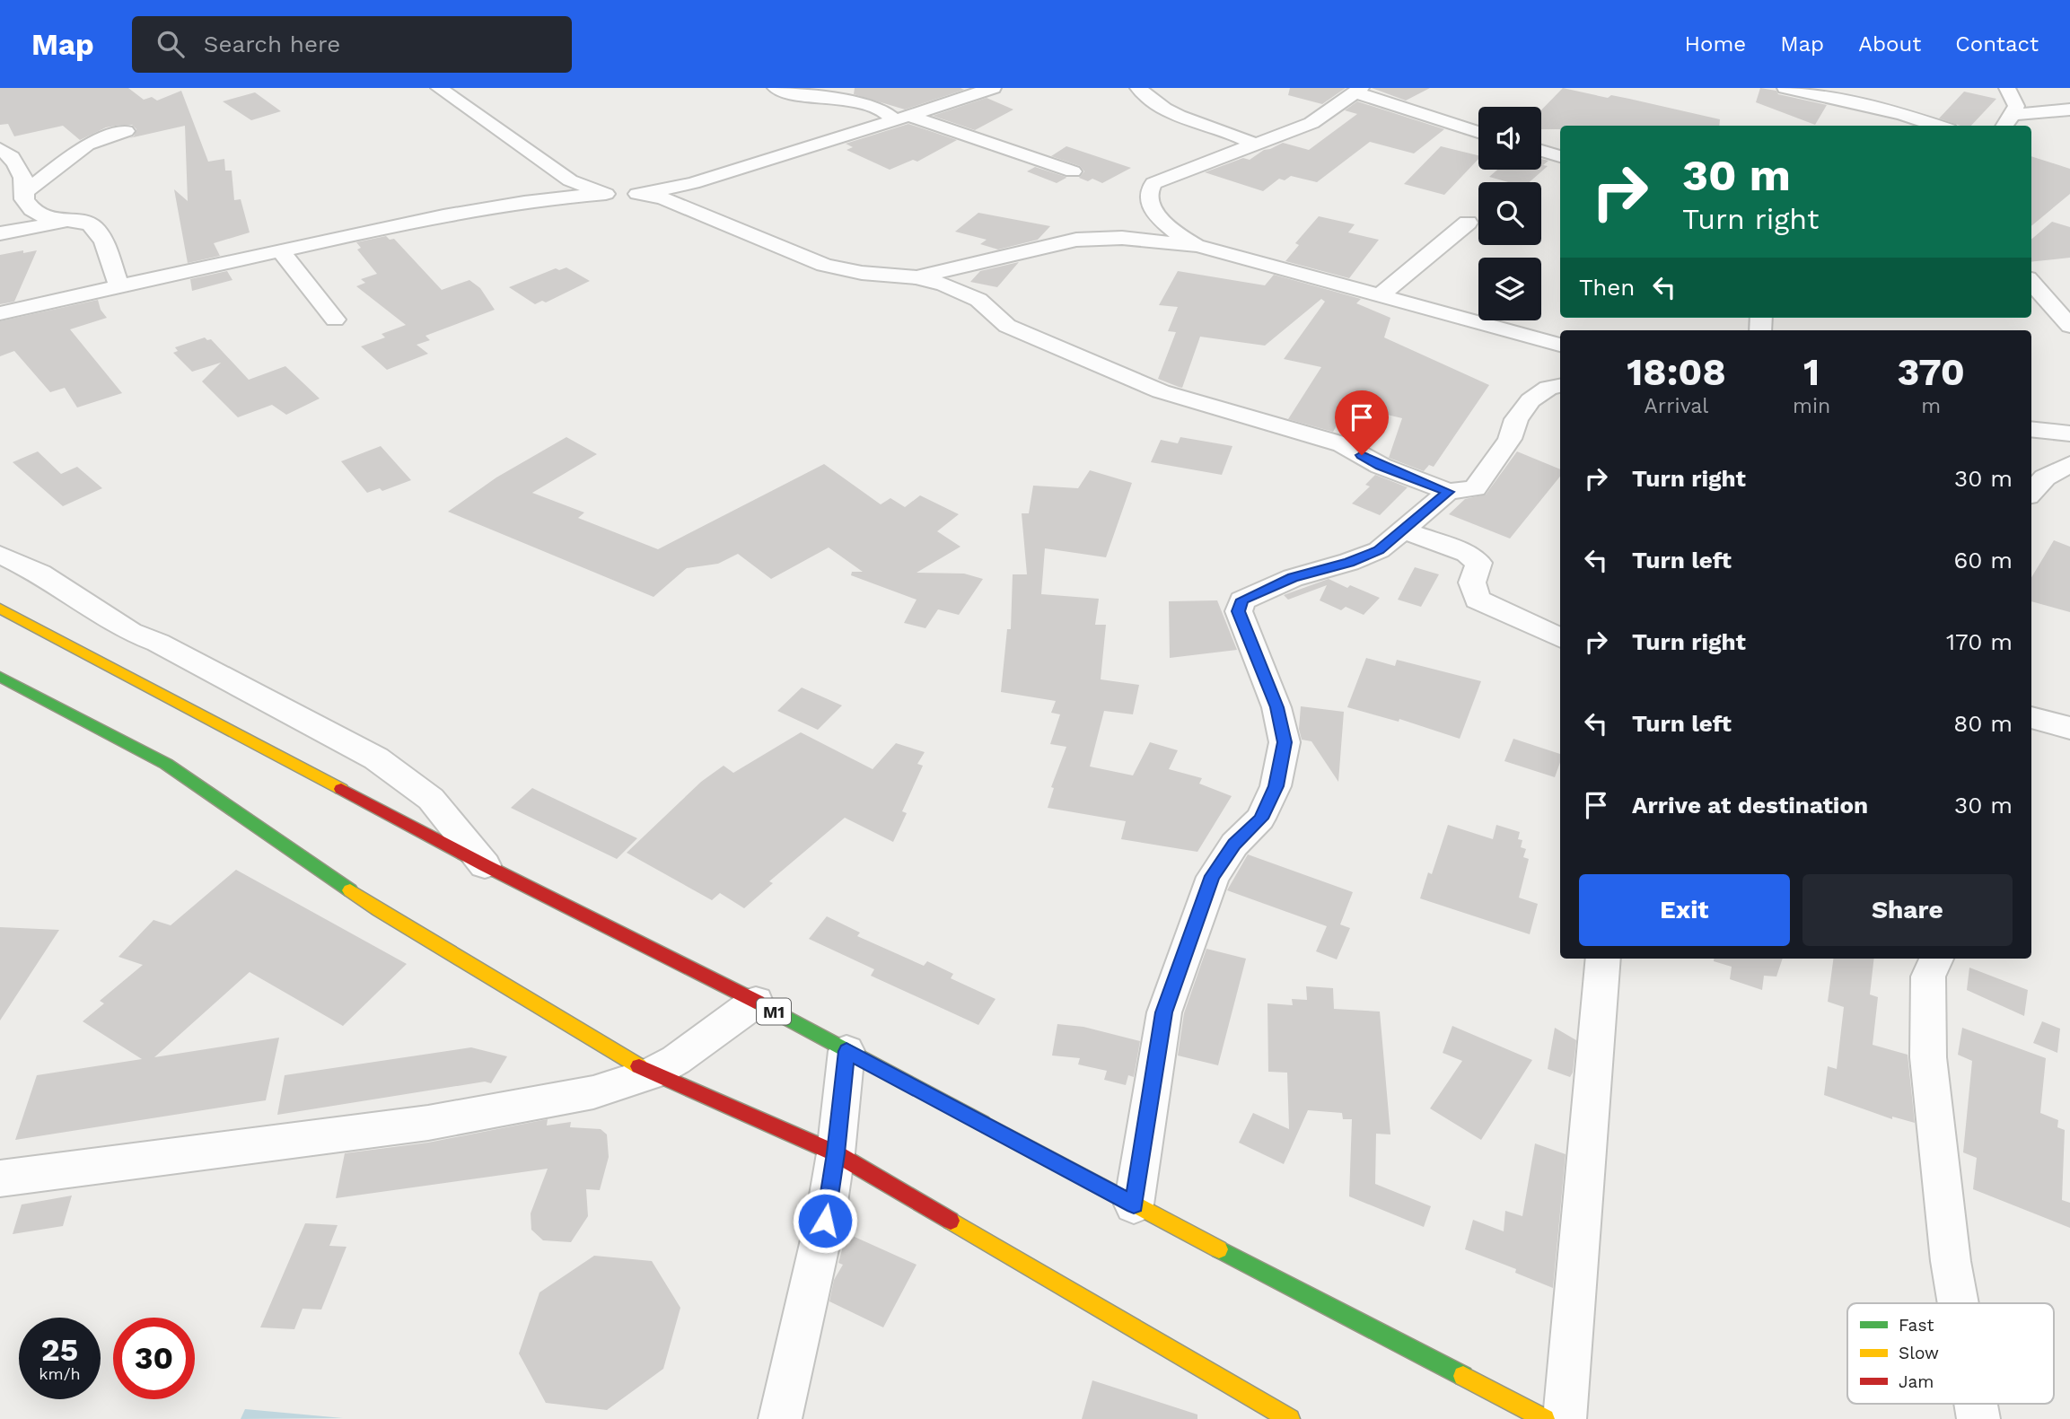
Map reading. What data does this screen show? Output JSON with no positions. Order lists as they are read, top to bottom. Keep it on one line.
{"streets":{"main road":["M1"]},"legend":["Fast","Slow","Jam"],"page":{"header":"Map","search":"Search here","nav":["Home","Map","About","Contact"],"turn":["30 m","Turn right"],"then":"Then","eta":["18:08","Arrival","1","min","370","m"],"list":[{"name":"Turn right","value":"30 m"},{"name":"Turn left","value":"60 m"},{"name":"Turn right","value":"170 m"},{"name":"Turn left","value":"80 m"},{"name":"Arrive at destination","value":"30 m"}],"buttons":["Exit","Share"],"speed":"25 km/h","limit":"30"}}
